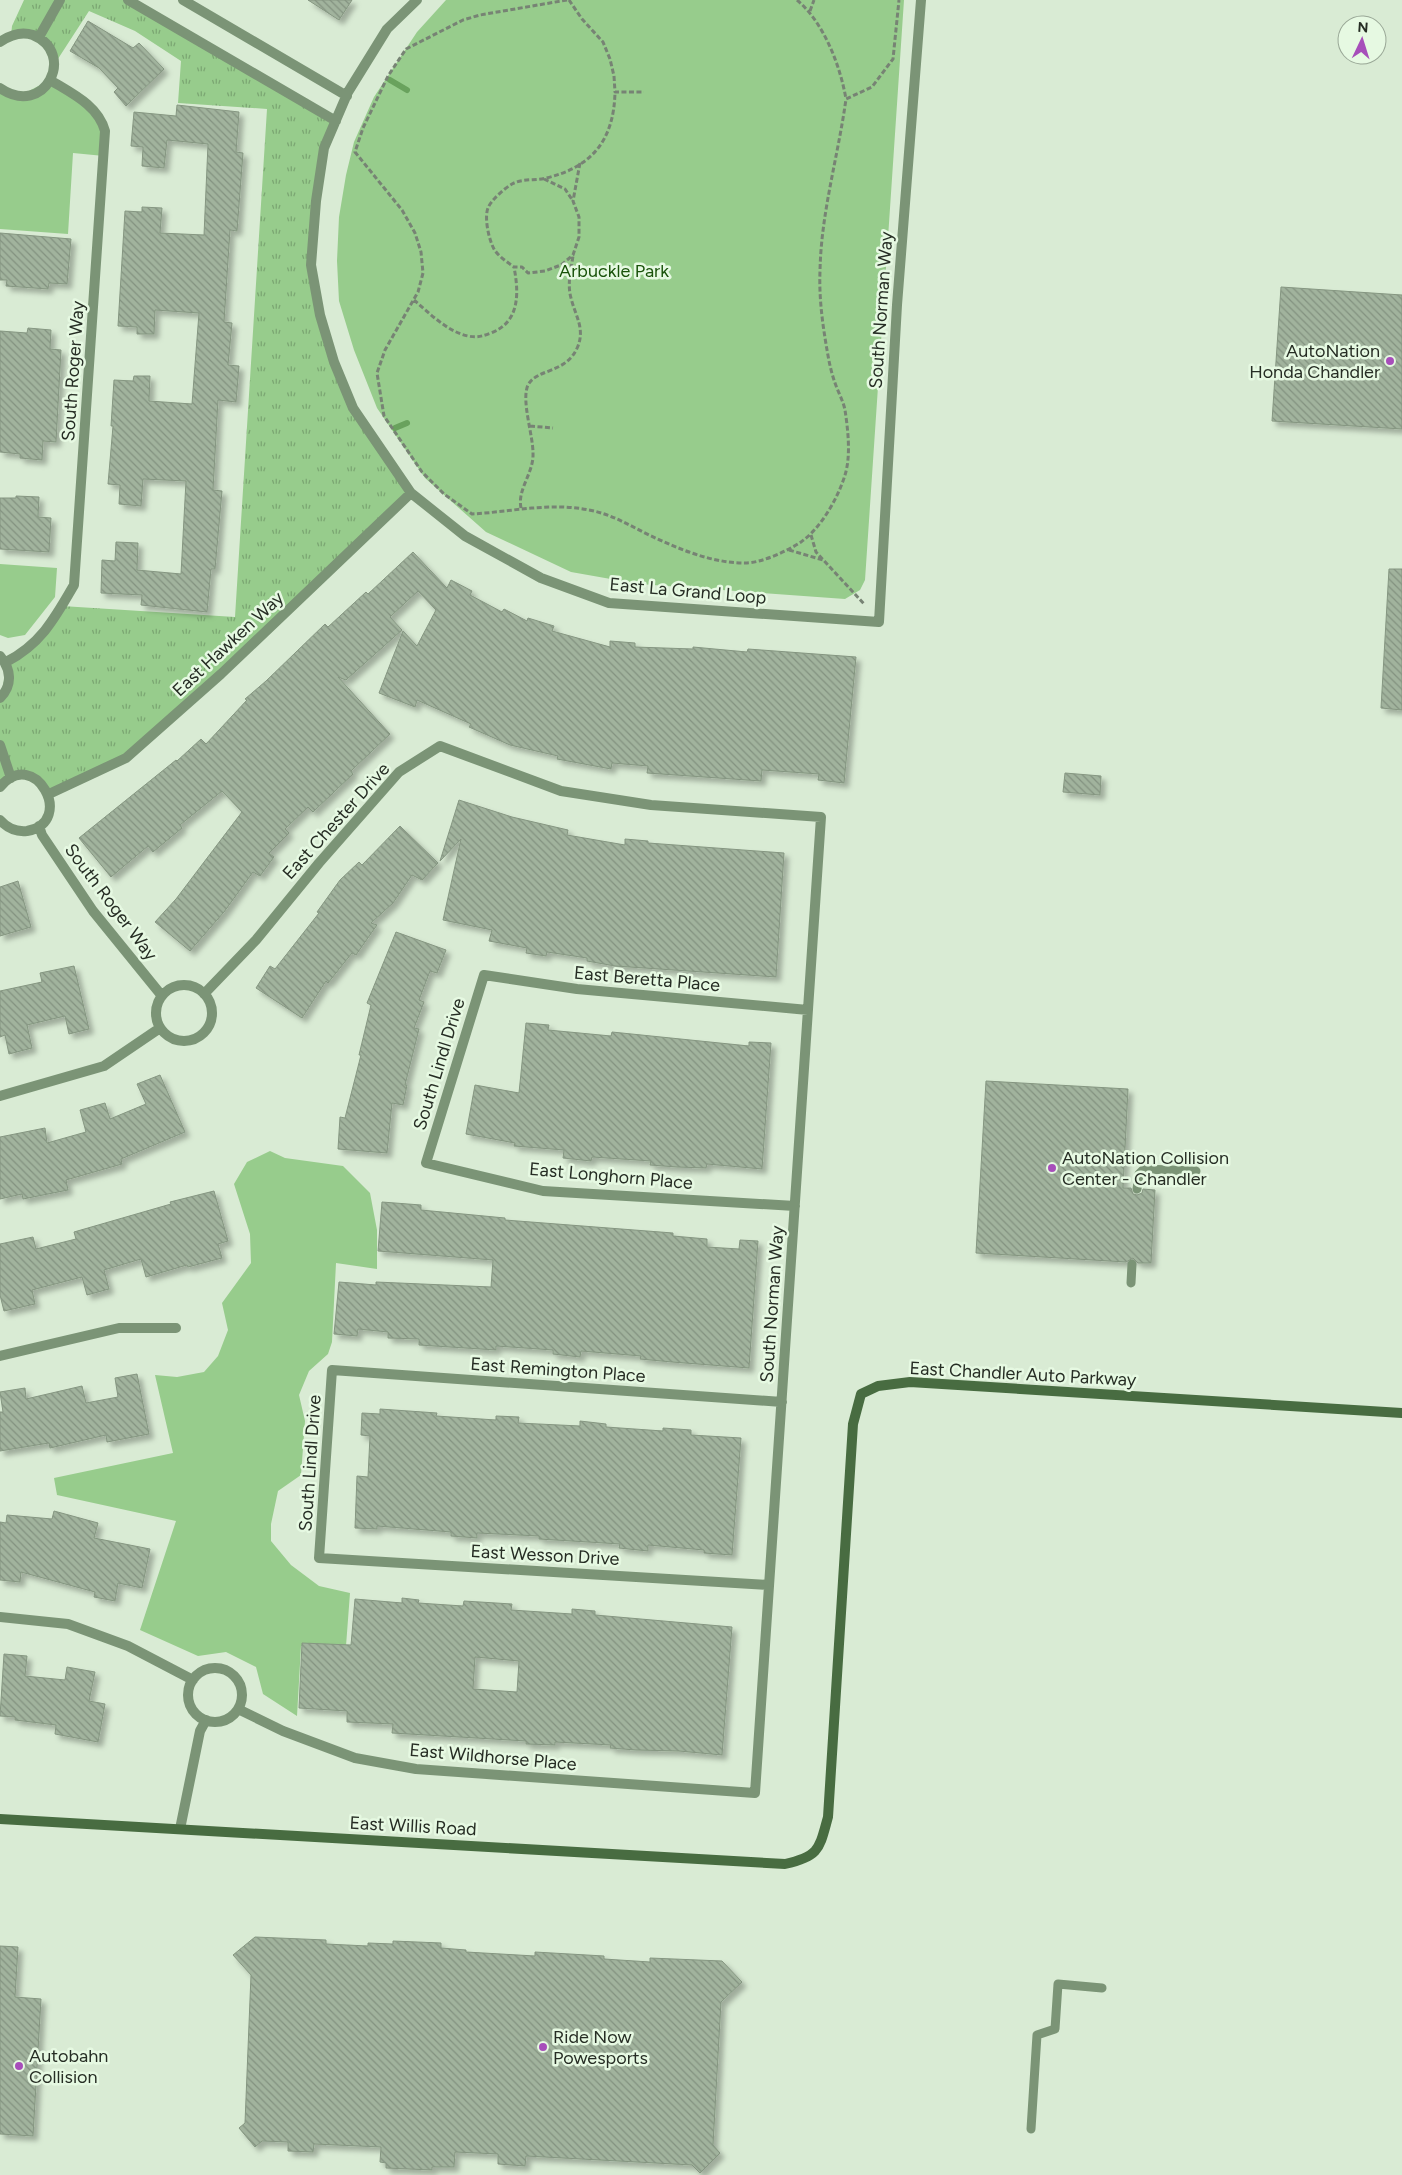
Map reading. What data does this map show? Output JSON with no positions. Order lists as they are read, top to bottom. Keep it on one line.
{"streets":{"street":["South Norman Way","South Roger Way","East La Grand Loop","East Hawken Way","East Chester Drive","East Beretta Place","South Lindl Drive","East Longhorn Place","East Remington Place","East Chandler Auto Parkway","East Wesson Drive","East Wildhorse Place","East Willis Road"]},"crossings":[["South Norman Way","East La Grand Loop"],["South Norman Way","East Chester Drive"],["South Norman Way","East Beretta Place"],["South Norman Way","East Longhorn Place"],["South Norman Way","East Remington Place"],["South Norman Way","East Wesson Drive"],["South Norman Way","East Wildhorse Place"],["South Roger Way","East Chester Drive"],["East La Grand Loop","East Hawken Way"],["East Beretta Place","South Lindl Drive"],["South Lindl Drive","East Longhorn Place"],["South Lindl Drive","East Remington Place"],["South Lindl Drive","East Wesson Drive"],["East Chandler Auto Parkway","East Willis Road"]],"parks":["Arbuckle Park"],"places":["AutoNation Honda Chandler","AutoNation Collision Center - Chandler","Ride Now Powesports","Autobahn Collision"],"north":"top"}
